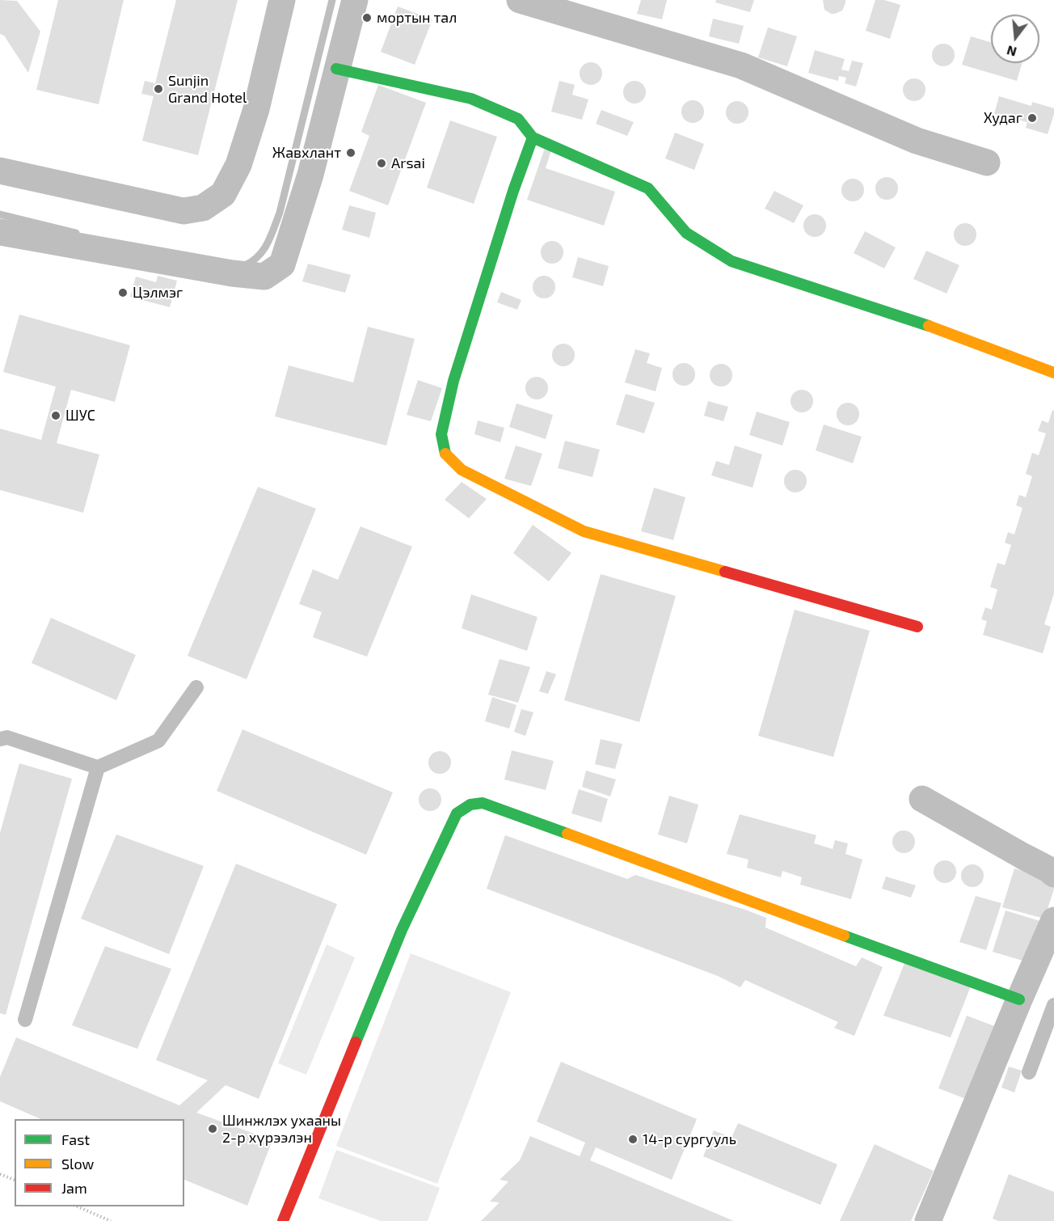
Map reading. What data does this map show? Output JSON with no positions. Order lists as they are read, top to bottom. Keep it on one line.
{"places":["мортын тал","Sunjin Grand Hotel","Худаг","Жавхлант","Arsai","Цэлмэг","ШУС","Шинжлэх ухааны 2-р хүрээлэн","14-р сургууль"],"legend":["Fast","Slow","Jam"],"north":"bottom"}
